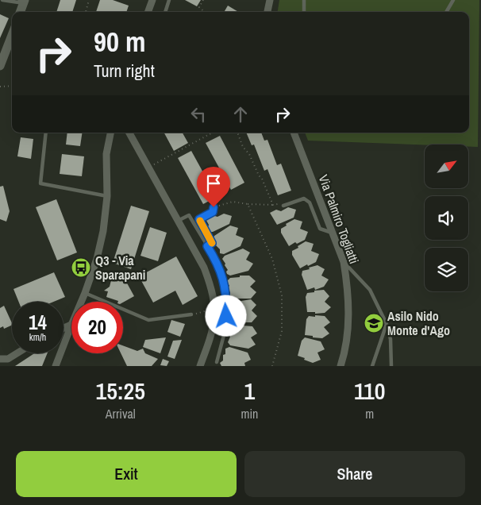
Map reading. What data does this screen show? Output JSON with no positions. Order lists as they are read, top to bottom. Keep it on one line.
{"streets":{"street":["Via Palmiro Togliatti"]},"places":{"bus stop":["Q3 - Via Sparapani"],"school or university":["Asilo Nido Monte d'Ago"]},"north":"top right","page":{"turn":["90 m","Turn right"],"speed":"14 km/h","limit":"20","eta":["15:25","Arrival","1","min","110","m"],"buttons":["Exit","Share"]}}
